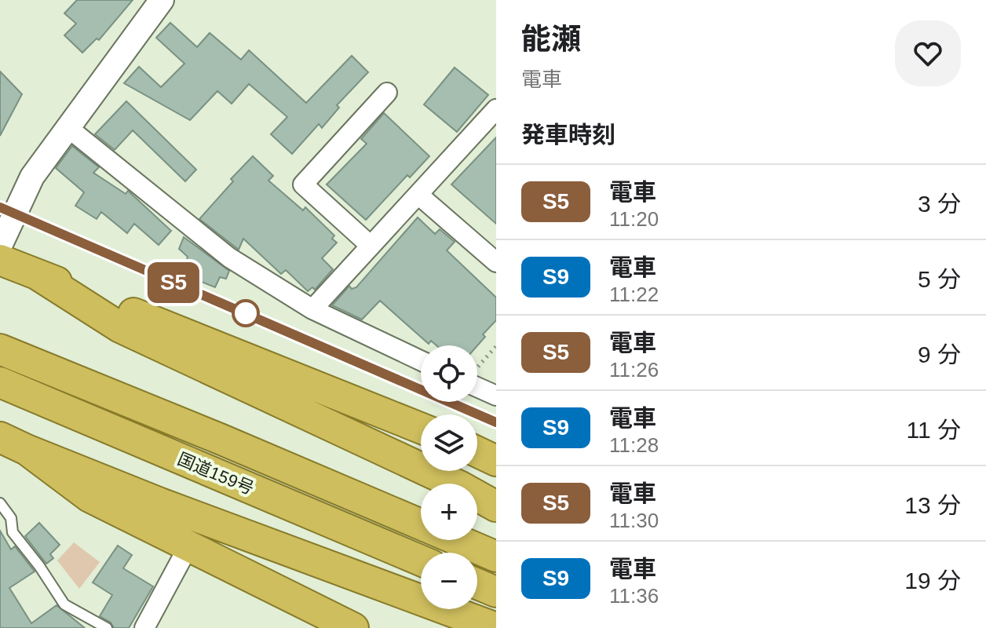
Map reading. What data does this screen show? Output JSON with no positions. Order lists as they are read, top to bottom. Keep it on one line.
{"streets":{"highway":["国道159号"]},"page":{"on_map":"S5","heading":[["能瀬","電車"],"発車時刻"],"list":[{"mark":"S5","name":"電車","note":"11:20","value":"3 分"},{"mark":"S9","name":"電車","note":"11:22","value":"5 分"},{"mark":"S5","name":"電車","note":"11:26","value":"9 分"},{"mark":"S9","name":"電車","note":"11:28","value":"11 分"},{"mark":"S5","name":"電車","note":"11:30","value":"13 分"},{"mark":"S9","name":"電車","note":"11:36","value":"19 分"}],"map_buttons":["+","−"]}}
